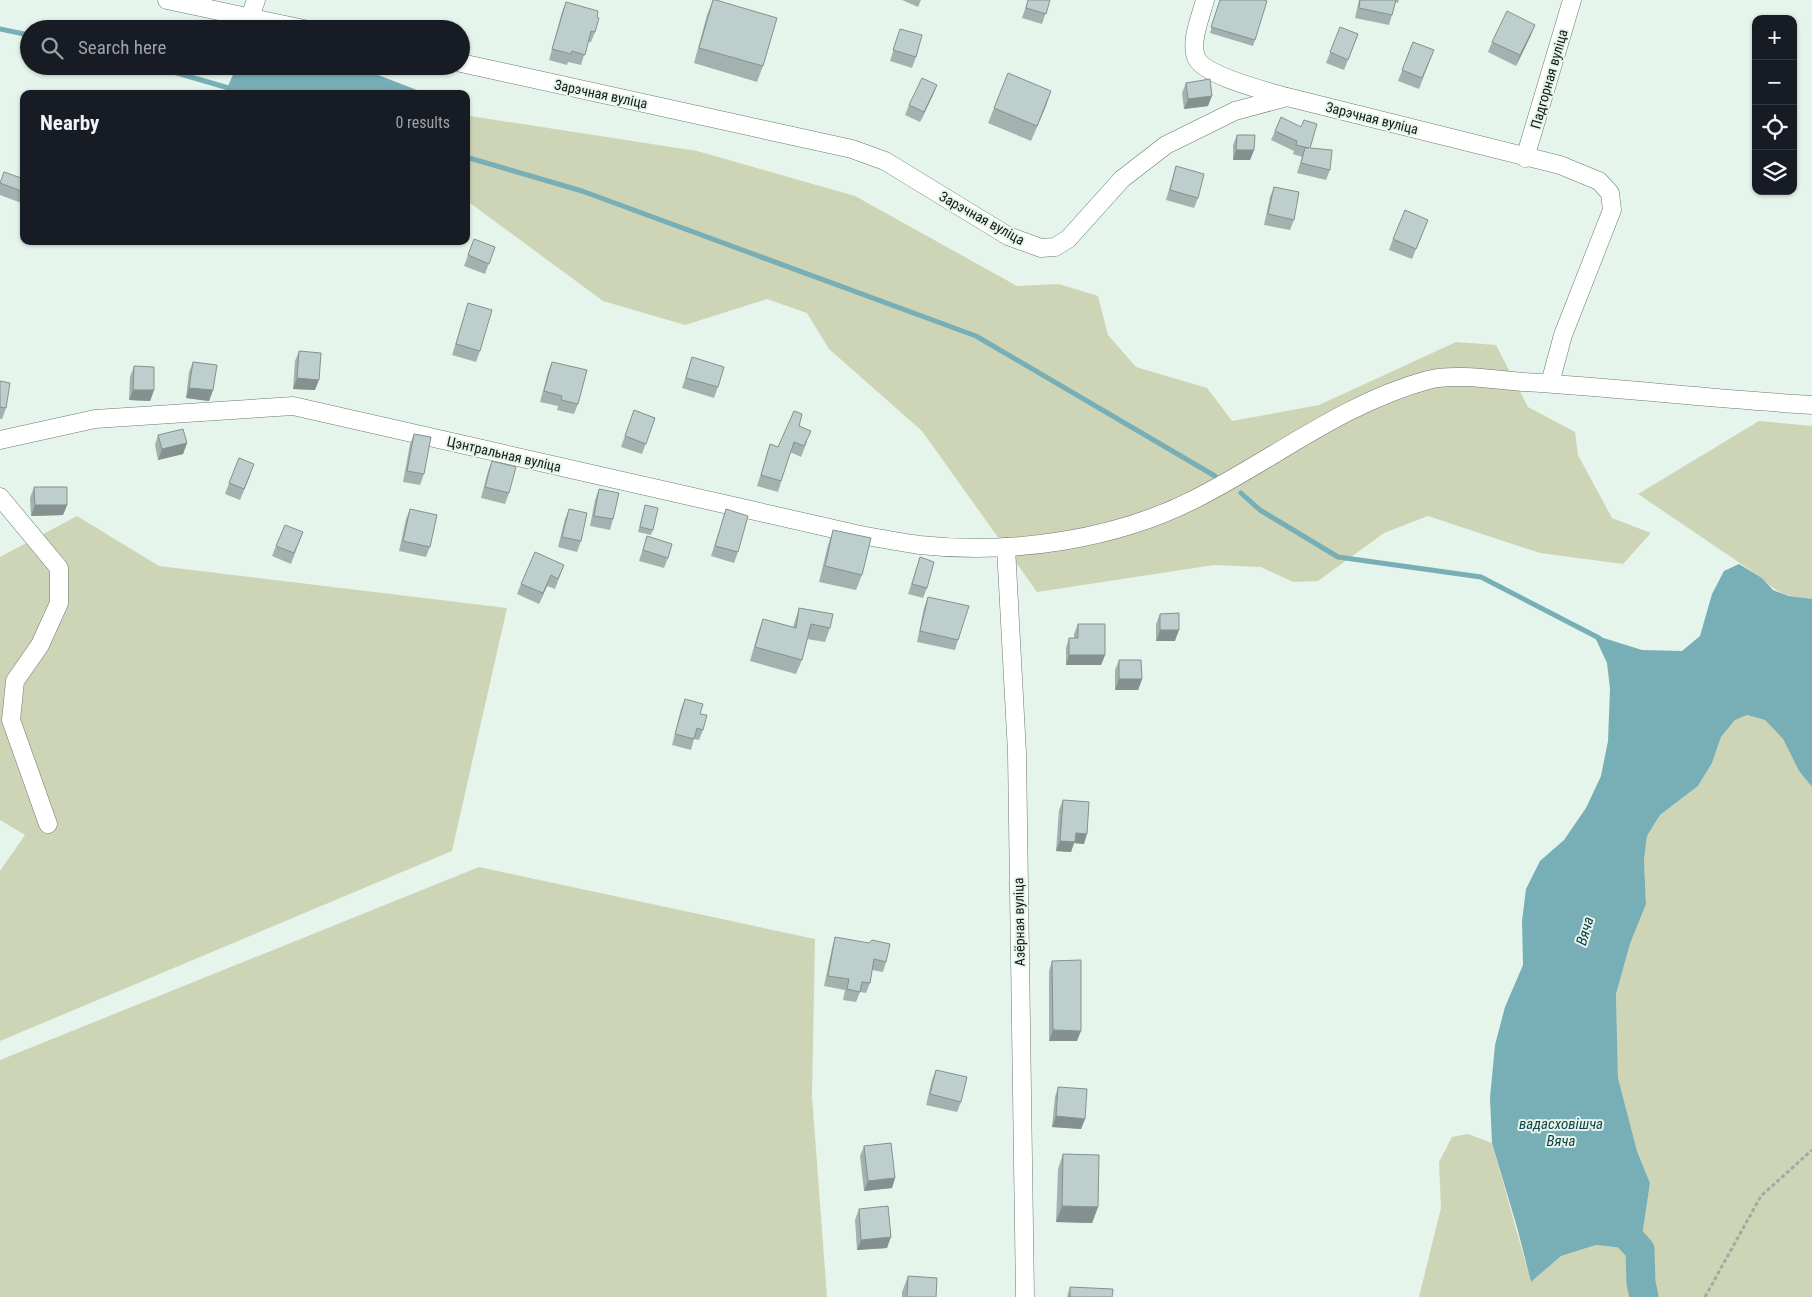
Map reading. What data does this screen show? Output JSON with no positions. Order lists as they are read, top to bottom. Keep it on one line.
{"streets":{"street":["Падгорная вуліца","Зарэчная вуліца","Цэнтральная вуліца","Азёрная вуліца"]},"crossings":[["Падгорная вуліца","Зарэчная вуліца"],["Зарэчная вуліца","Цэнтральная вуліца"],["Цэнтральная вуліца","Азёрная вуліца"]],"water":["Вяча","вадасховішча Вяча"],"page":{"map_buttons":["+","−"],"search":"Search here","heading":["Nearby","0 results"]}}
